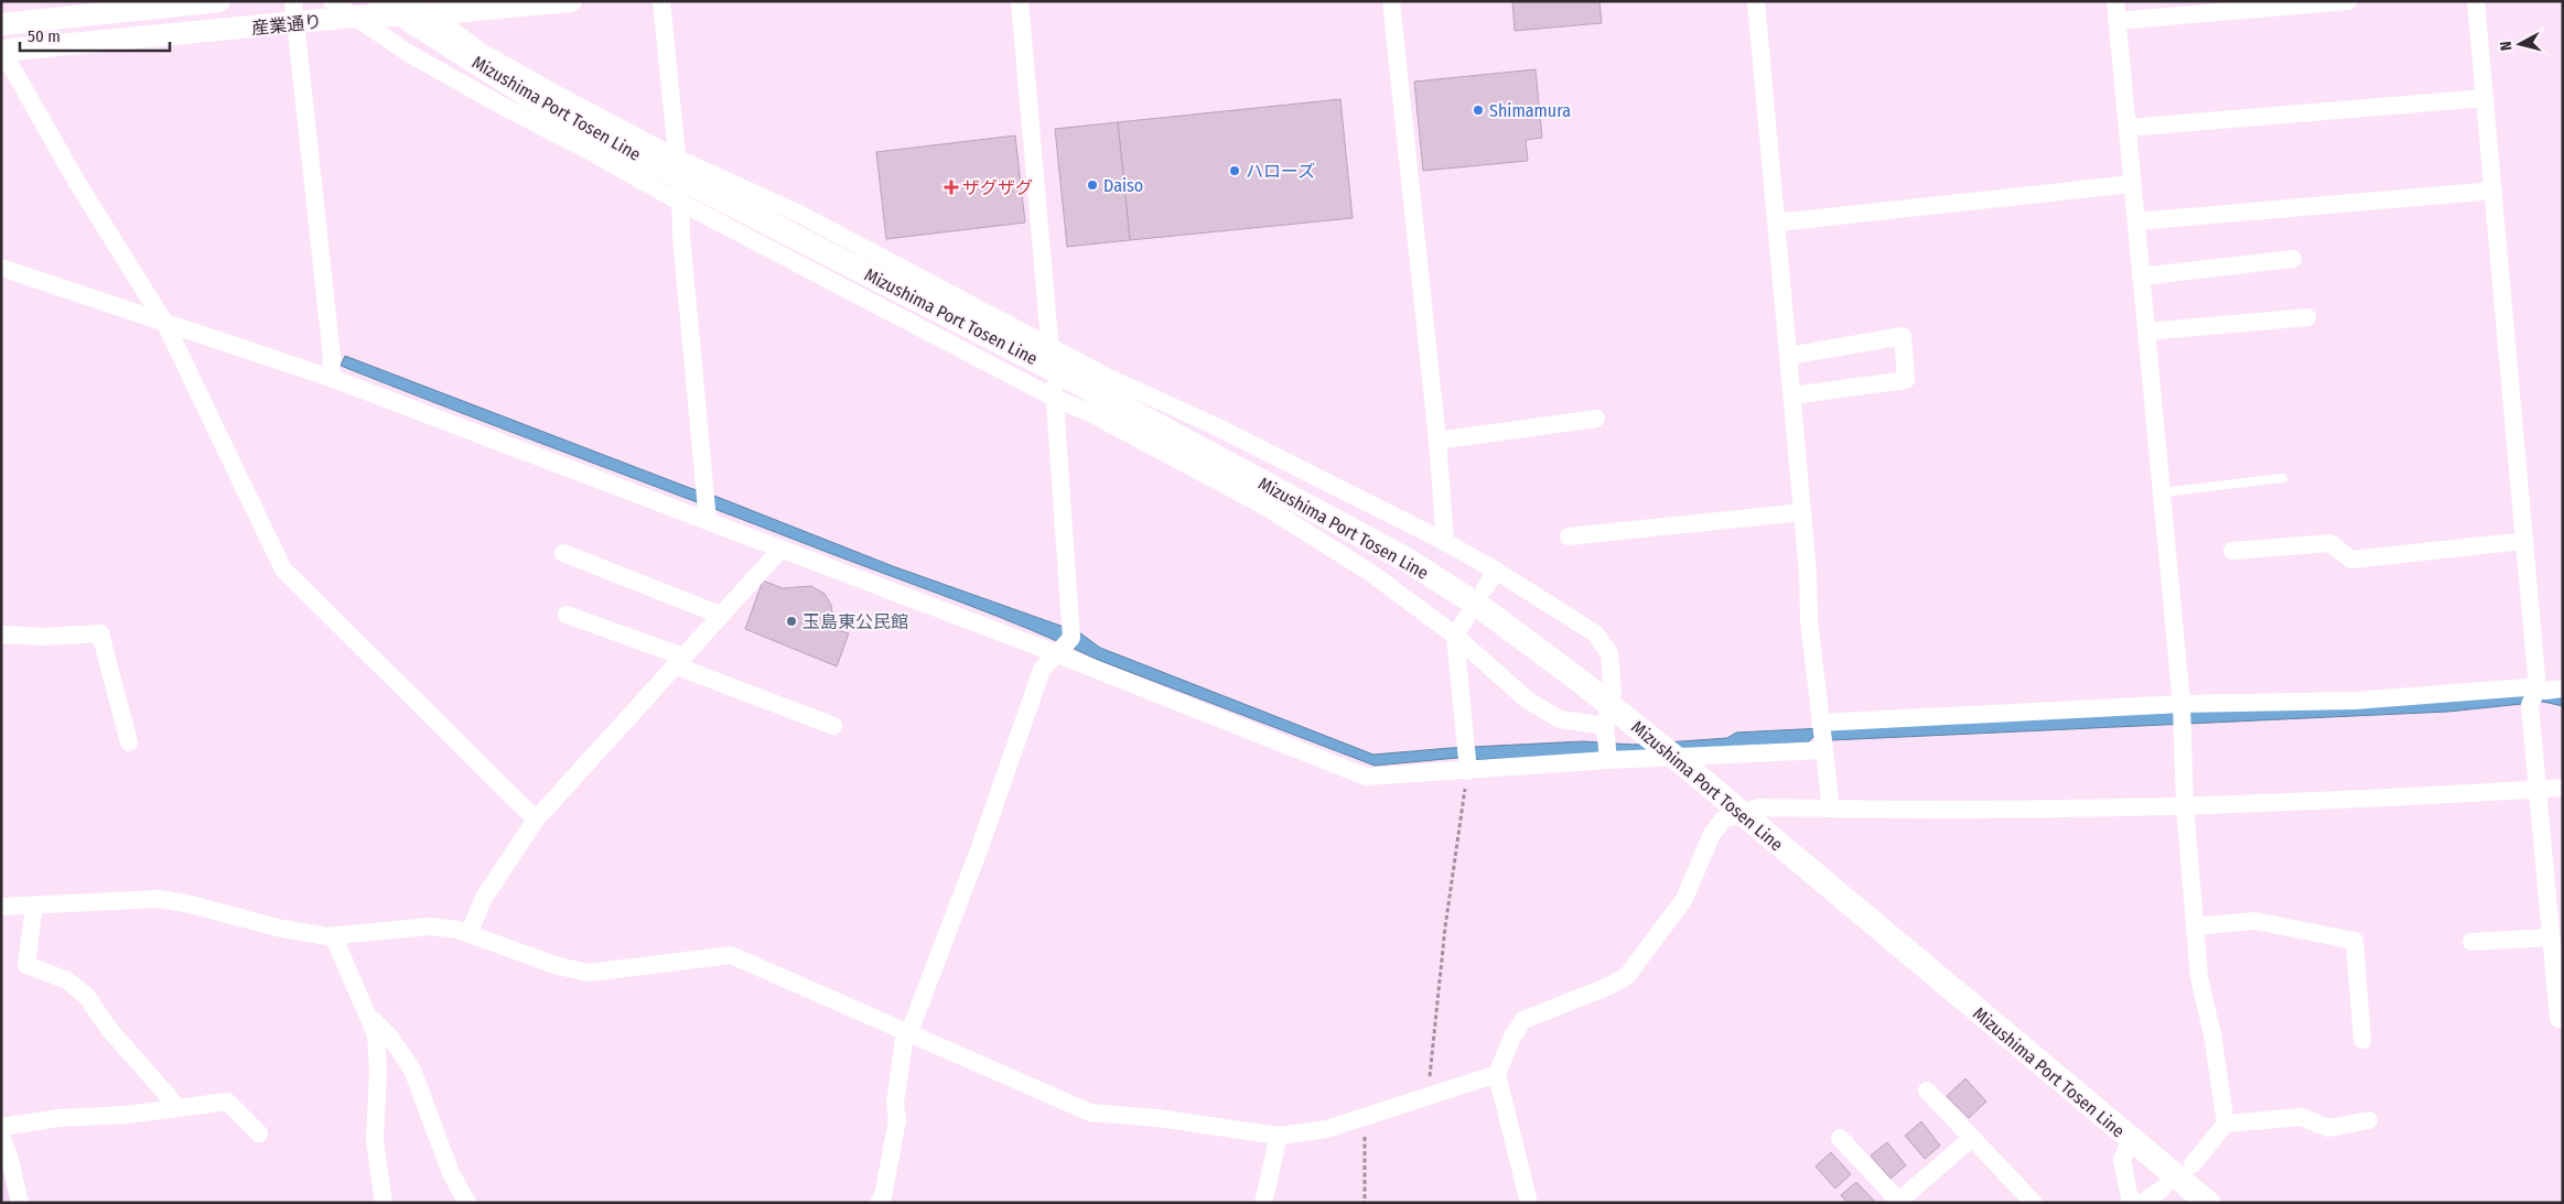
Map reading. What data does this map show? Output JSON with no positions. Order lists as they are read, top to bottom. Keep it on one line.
{"streets":{"main road":["Mizushima Port Tosen Line"],"street":["産業通り"]},"places":{"other":["Shimamura","ハローズ","Daiso","玉島東公民館"],"health":["ザグザグ"]},"scale_bar":"50 m","north":"left"}
